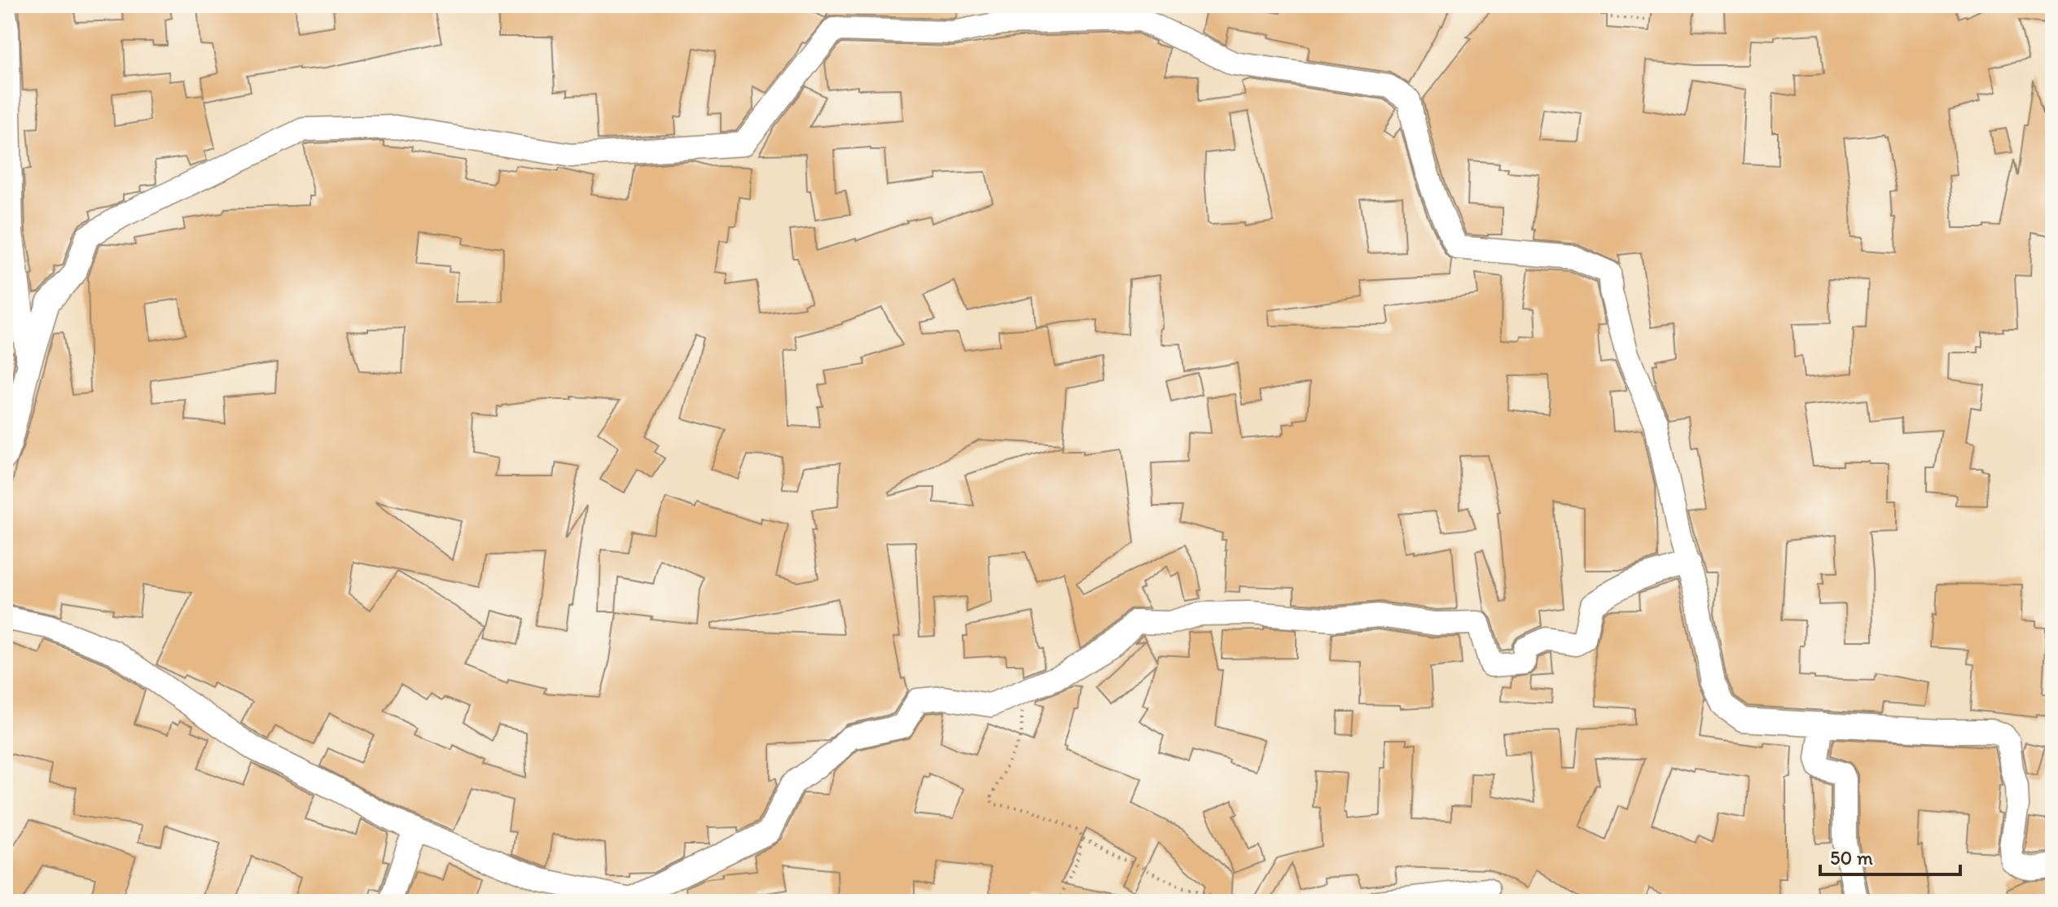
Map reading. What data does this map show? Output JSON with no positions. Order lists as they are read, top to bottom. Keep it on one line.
{"scale_bar":"50 m"}
